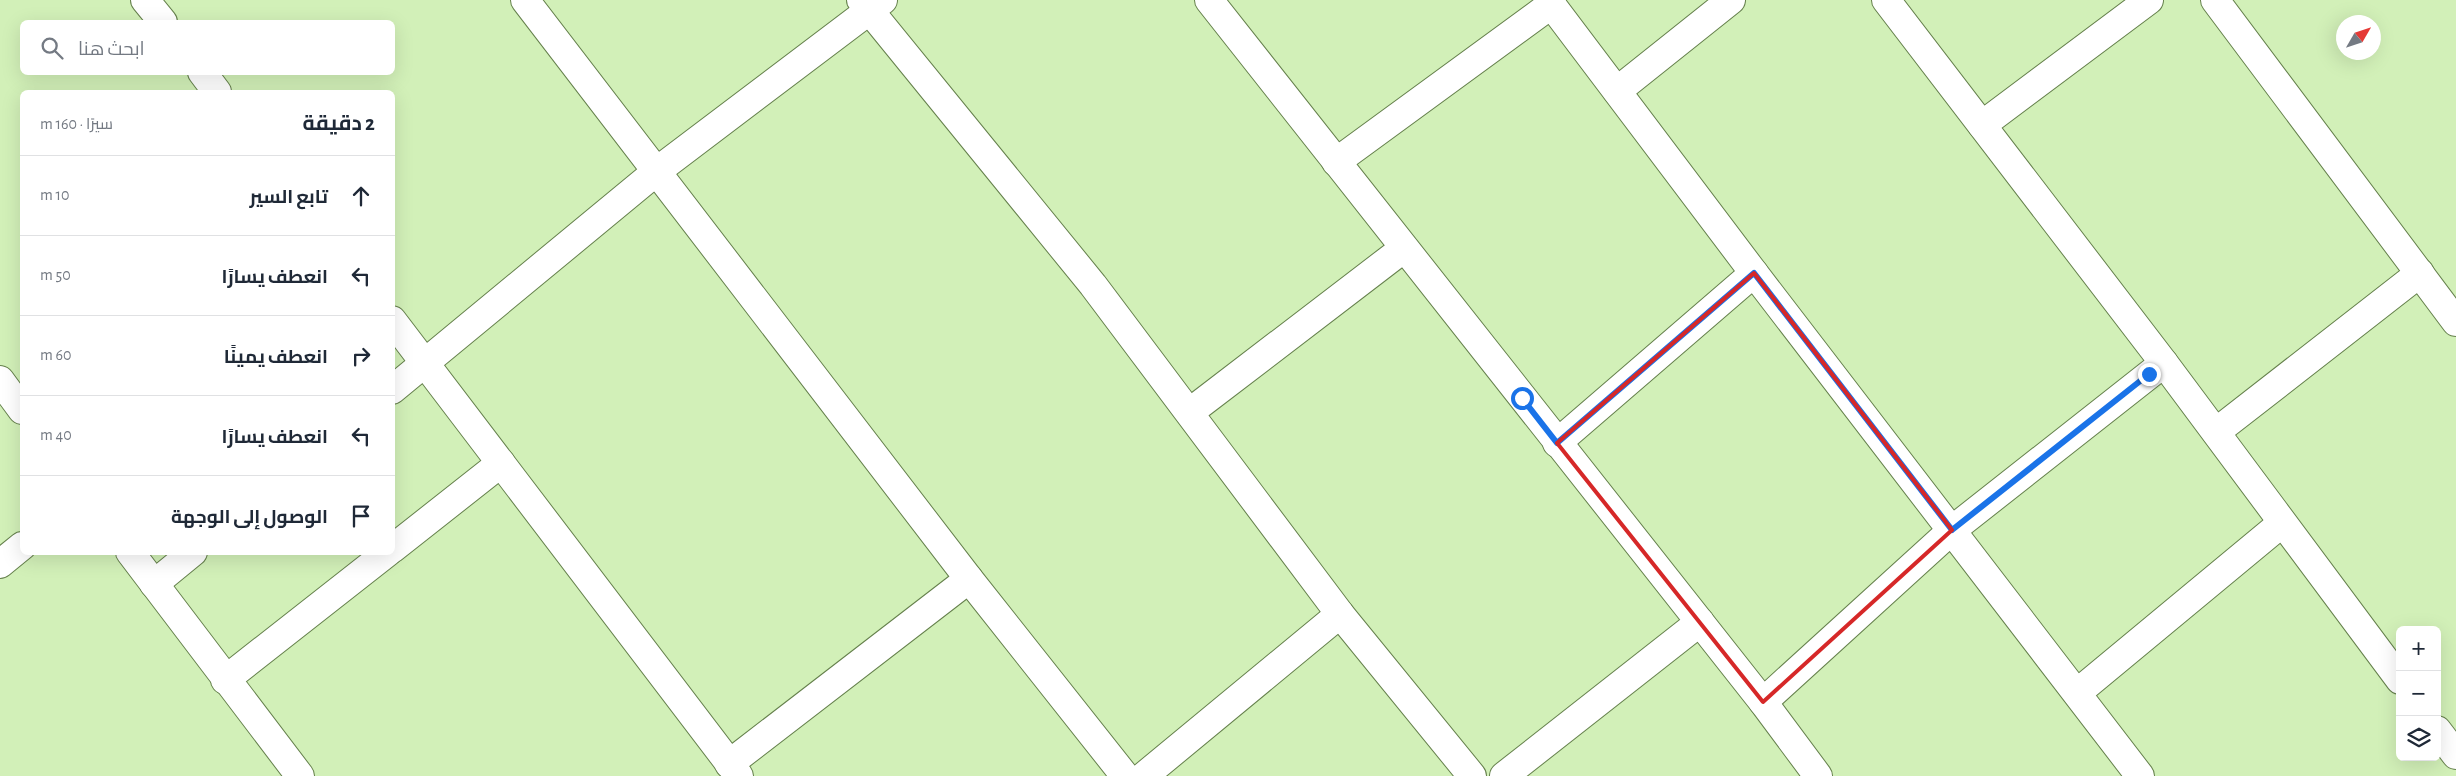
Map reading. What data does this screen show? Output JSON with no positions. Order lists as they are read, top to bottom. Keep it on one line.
{"north":"top right","page":{"search":"ابحث هنا","heading":["2 دقيقة","سيرًا · 160 m"],"list":[["تابع السير","10 m"],["انعطف يسارًا","50 m"],["انعطف يمينًا","60 m"],["انعطف يسارًا","40 m"],"الوصول إلى الوجهة"],"map_buttons":["+","−"]}}
